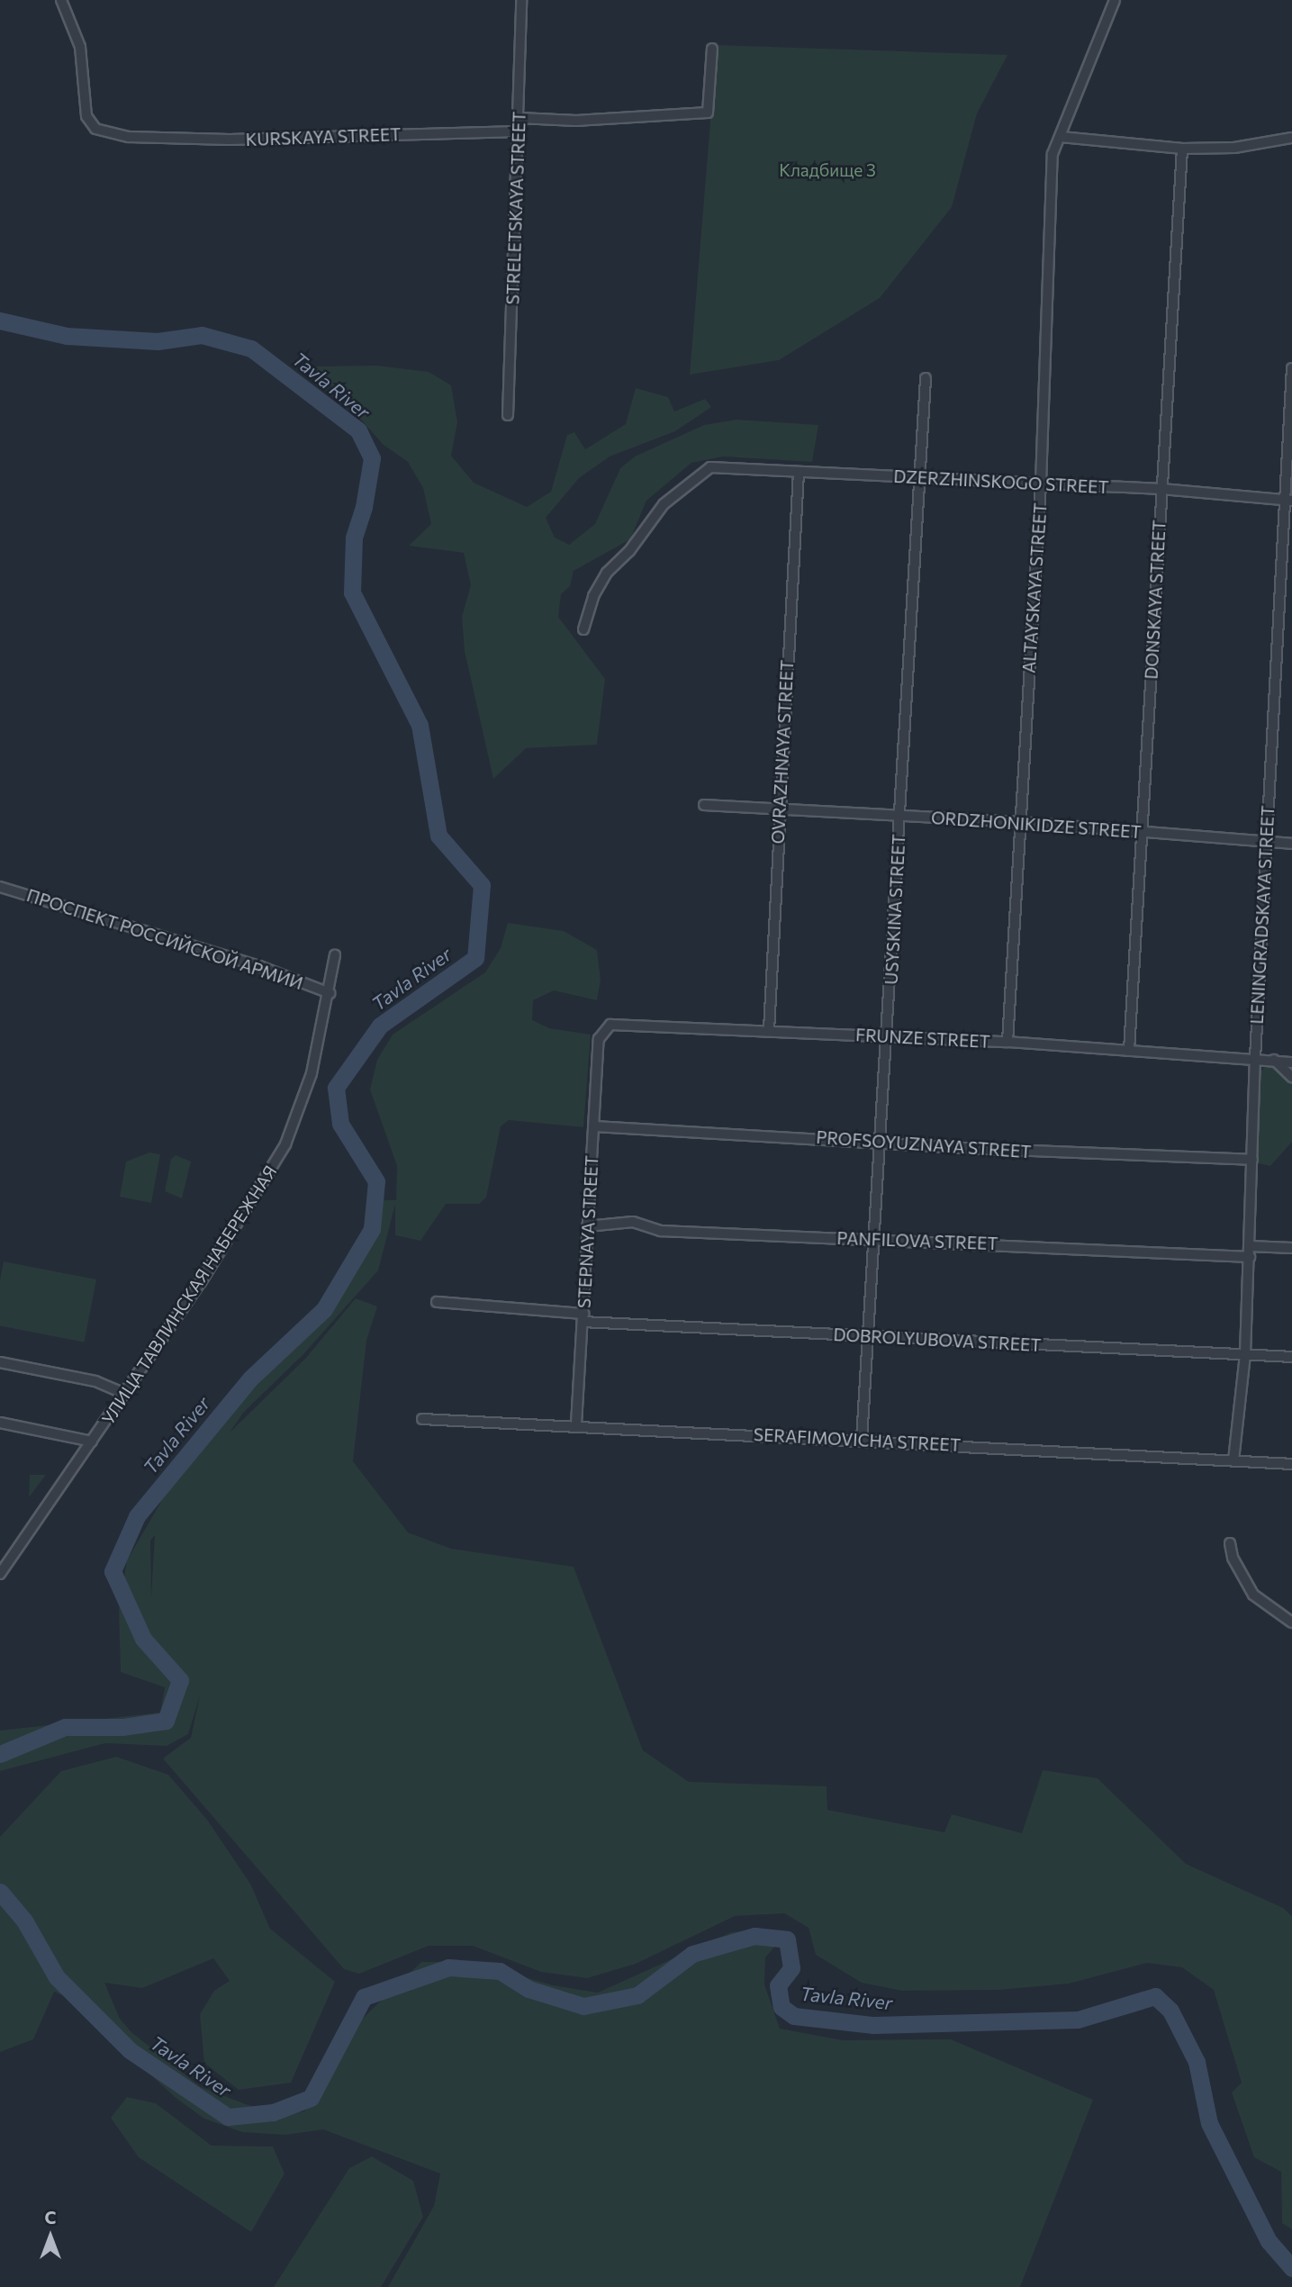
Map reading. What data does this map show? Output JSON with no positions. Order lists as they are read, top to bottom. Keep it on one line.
{"streets":{"street":["KURSKAYA STREET","STRELETSKAYA STREET","DZERZHINSKOGO STREET","ALTAYSKAYA STREET","DONSKAYA STREET","OVRAZHNAYA STREET","ORDZHONIKIDZE STREET","USYSKINA STREET","LENINGRADSKAYA STREET","ПРОСПЕКТ РОССИЙСКОЙ АРМИИ","FRUNZE STREET","PROFSOYUZNAYA STREET","STEPNAYA STREET","PANFILOVA STREET","УЛИЦА ТАВЛИНСКАЯ НАБЕРЕЖНАЯ","DOBROLYUBOVA STREET","SERAFIMOVICHA STREET"]},"crossings":[["KURSKAYA STREET","STRELETSKAYA STREET"],["DZERZHINSKOGO STREET","ALTAYSKAYA STREET"],["DZERZHINSKOGO STREET","DONSKAYA STREET"],["DZERZHINSKOGO STREET","OVRAZHNAYA STREET"],["DZERZHINSKOGO STREET","USYSKINA STREET"],["DZERZHINSKOGO STREET","LENINGRADSKAYA STREET"],["ALTAYSKAYA STREET","ORDZHONIKIDZE STREET"],["ALTAYSKAYA STREET","FRUNZE STREET"],["DONSKAYA STREET","ORDZHONIKIDZE STREET"],["DONSKAYA STREET","FRUNZE STREET"],["OVRAZHNAYA STREET","ORDZHONIKIDZE STREET"],["OVRAZHNAYA STREET","FRUNZE STREET"],["ORDZHONIKIDZE STREET","USYSKINA STREET"],["ORDZHONIKIDZE STREET","LENINGRADSKAYA STREET"],["USYSKINA STREET","FRUNZE STREET"],["USYSKINA STREET","PROFSOYUZNAYA STREET"],["USYSKINA STREET","PANFILOVA STREET"],["USYSKINA STREET","DOBROLYUBOVA STREET"],["USYSKINA STREET","SERAFIMOVICHA STREET"],["LENINGRADSKAYA STREET","FRUNZE STREET"],["LENINGRADSKAYA STREET","PROFSOYUZNAYA STREET"],["LENINGRADSKAYA STREET","PANFILOVA STREET"],["LENINGRADSKAYA STREET","DOBROLYUBOVA STREET"],["LENINGRADSKAYA STREET","SERAFIMOVICHA STREET"],["ПРОСПЕКТ РОССИЙСКОЙ АРМИИ","УЛИЦА ТАВЛИНСКАЯ НАБЕРЕЖНАЯ"],["FRUNZE STREET","STEPNAYA STREET"],["PROFSOYUZNAYA STREET","STEPNAYA STREET"],["STEPNAYA STREET","PANFILOVA STREET"],["STEPNAYA STREET","DOBROLYUBOVA STREET"],["STEPNAYA STREET","SERAFIMOVICHA STREET"]],"water":["Tavla River"],"parks":["Кладбище 3"],"north":"top"}
